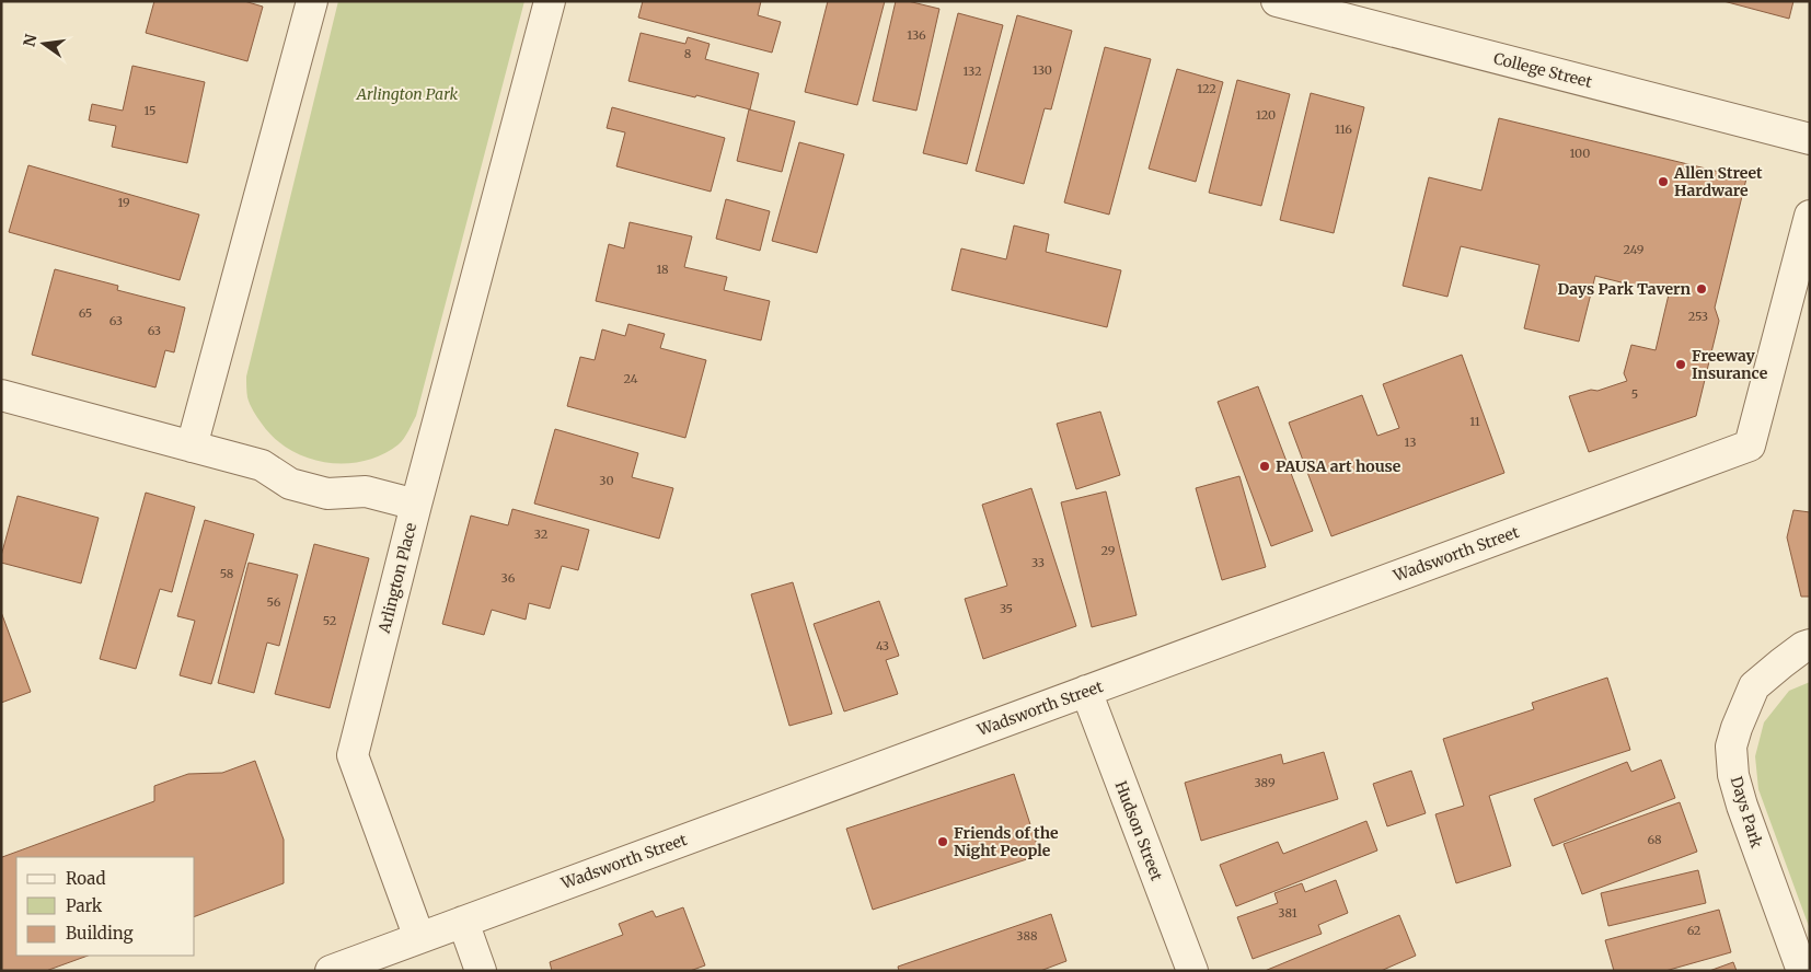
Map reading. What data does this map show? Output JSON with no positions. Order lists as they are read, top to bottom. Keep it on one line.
{"streets":{"street":["College Street","Wadsworth Street","Arlington Place","Days Park","Hudson Street"]},"crossings":[["Wadsworth Street","Arlington Place"],["Wadsworth Street","Hudson Street"]],"parks":["Arlington Park"],"places":["Allen Street Hardware","Days Park Tavern","Freeway Insurance","PAUSA art house","Friends of the Night People"],"house_numbers":["136","8","130","132","122","15","120","116","100","19","249","18","65","253","63","63","24","5","11","13","30","32","29","33","58","36","56","35","52","43","389","68","381","62","388"],"legend":["Road","Park","Building"],"north":"left"}
